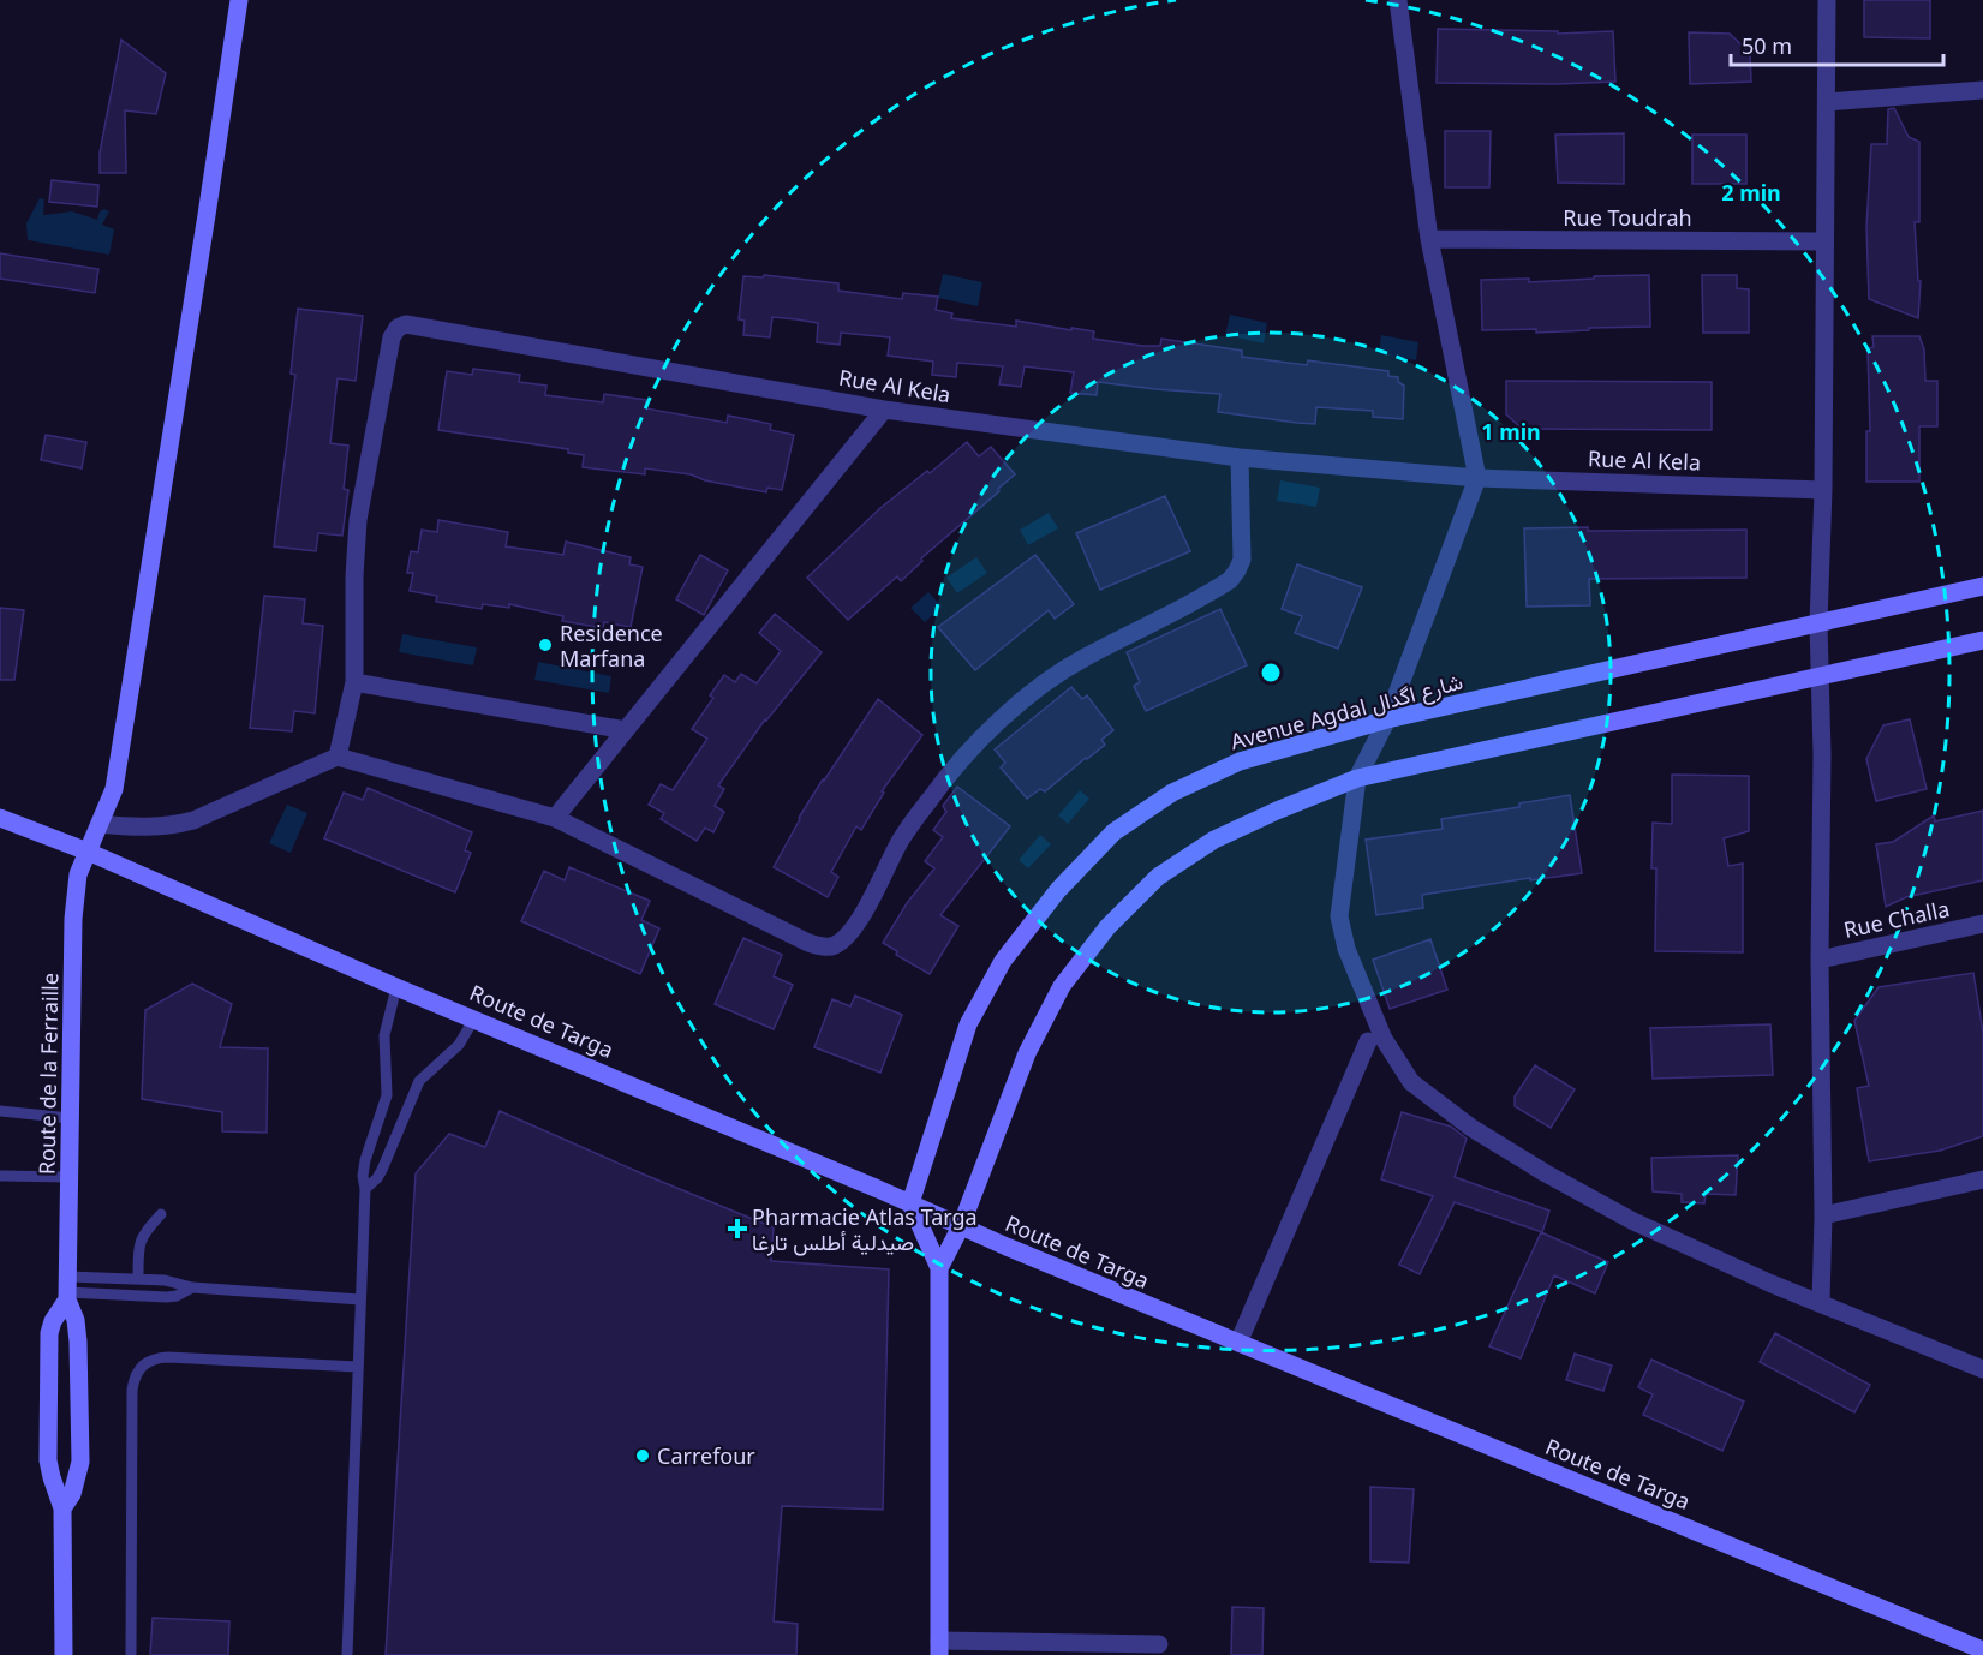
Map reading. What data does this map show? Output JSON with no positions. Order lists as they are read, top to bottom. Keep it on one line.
{"streets":{"street":["Rue Toudrah","Rue Al Kela","Avenue Agdal شارع اگدال","Rue Challa","Route de Targa","Route de la Ferraille"]},"crossings":[["Avenue Agdal شارع اگدال","Route de Targa"],["Route de Targa","Route de la Ferraille"]],"places":{"other":["Residence Marfana","Carrefour"],"health":["Pharmacie Atlas Targa صيدلية أطلس تارغا"]},"scale_bar":"50 m","rings":["2 min","1 min"]}
